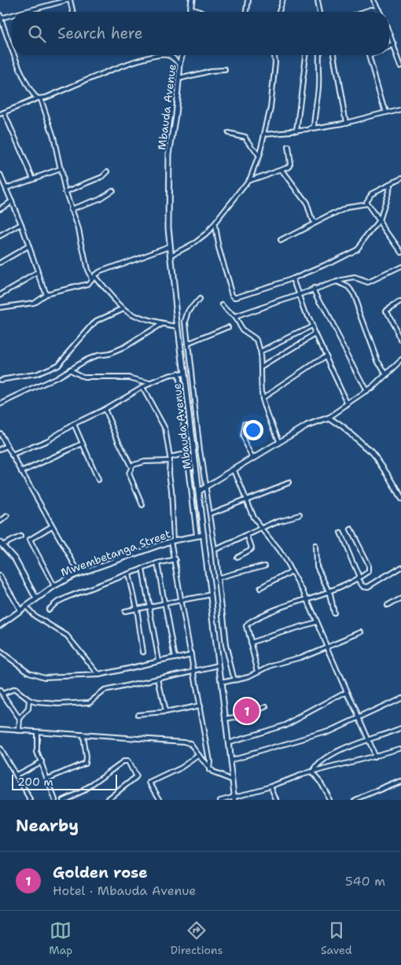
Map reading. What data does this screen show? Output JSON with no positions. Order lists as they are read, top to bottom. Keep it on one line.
{"streets":{"street":["Mbauda Avenue","Mwembetanga Street"]},"crossings":[["Mbauda Avenue","Mwembetanga Street"]],"scale_bar":"200 m","page":{"search":"Search here","pins":"1","scale":"200 m","heading":"Nearby","list":[{"mark":"1","name":"Golden rose","note":"Hotel · Mbauda Avenue","value":"540 m"}],"nav":["Map","Directions","Saved"]}}
